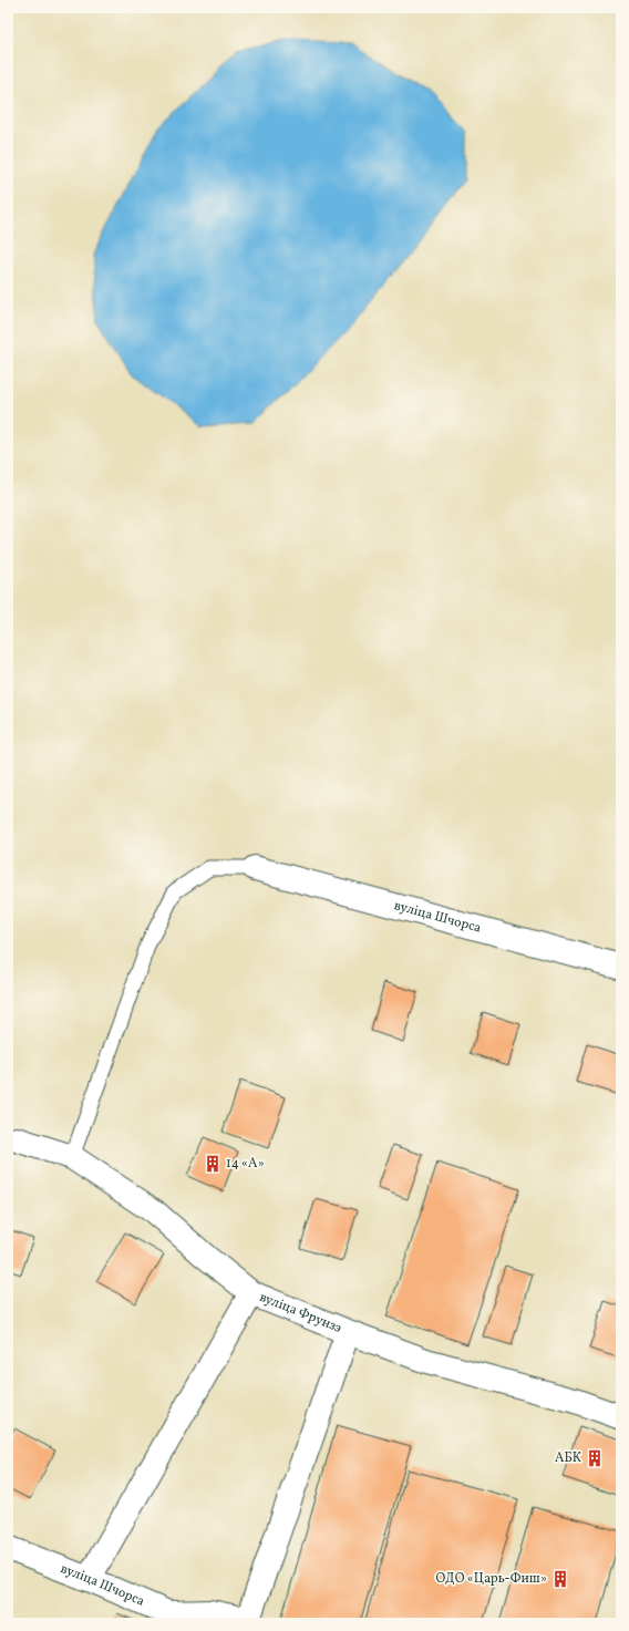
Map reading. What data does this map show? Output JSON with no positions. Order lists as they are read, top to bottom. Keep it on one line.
{"streets":{"street":["вуліца Шчорса","вуліца Фрунзэ"]},"places":{"building":["14 «А»","АБК","ОДО «Царь-Фиш»"]}}
